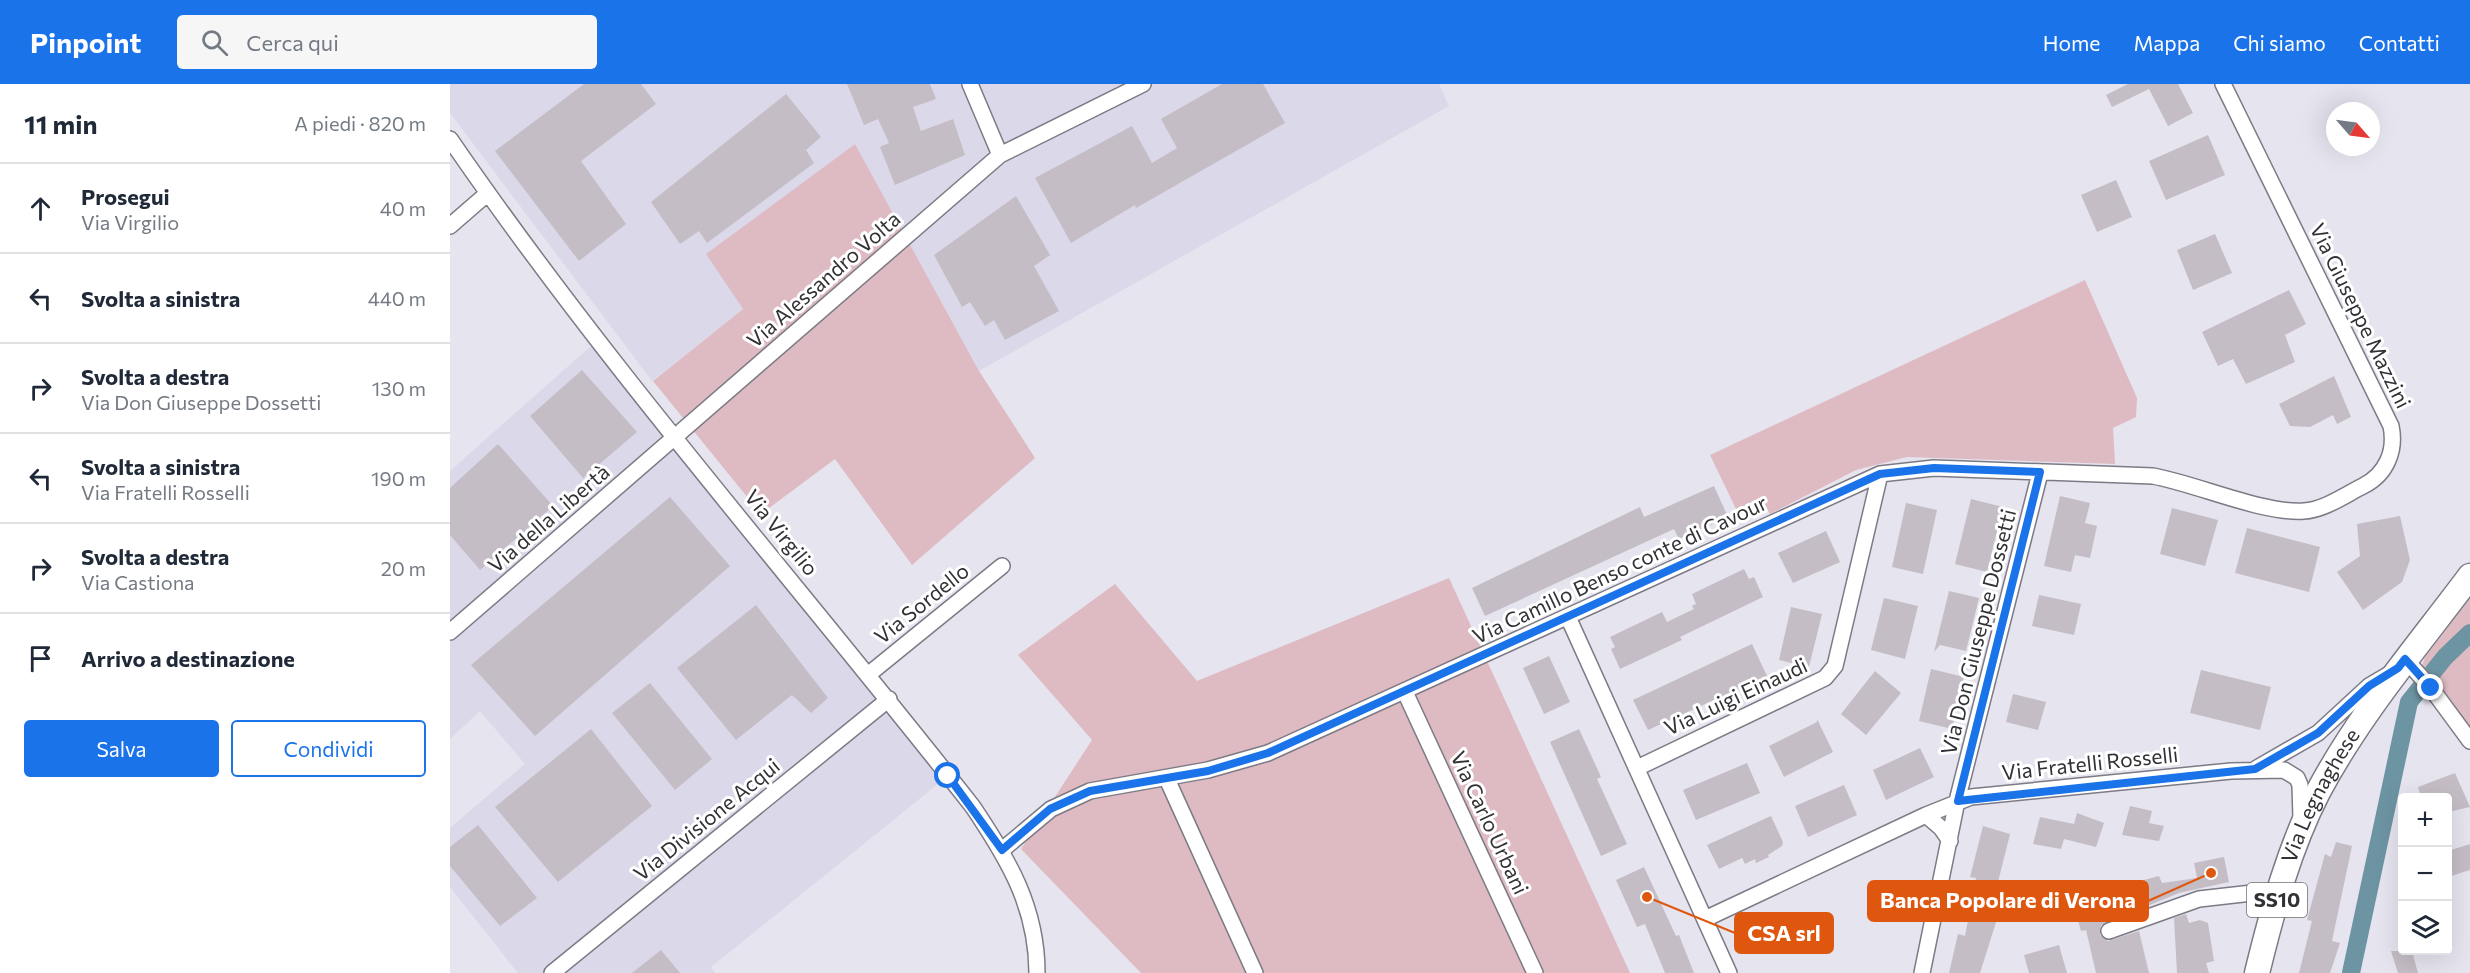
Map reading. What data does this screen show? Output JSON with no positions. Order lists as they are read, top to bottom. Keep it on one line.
{"streets":{"main road":["Via Legnaghese","SS10"],"street":["Via Alessandro Volta","Via Giuseppe Mazzini","Via della Libertà","Via Virgilio","Via Camillo Benso conte di Cavour","Via Sordello","Via Don Giuseppe Dossetti","Via Luigi Einaudi","Via Fratelli Rosselli","Via Divisione Acqui","Via Carlo Urbani"]},"crossings":[["Via Alessandro Volta","Via della Libertà"],["Via Alessandro Volta","Via Virgilio"],["Via Giuseppe Mazzini","Via Camillo Benso conte di Cavour"],["Via della Libertà","Via Virgilio"],["Via Virgilio","Via Camillo Benso conte di Cavour"],["Via Virgilio","Via Sordello"],["Via Virgilio","Via Divisione Acqui"],["Via Camillo Benso conte di Cavour","Via Don Giuseppe Dossetti"],["Via Camillo Benso conte di Cavour","Via Luigi Einaudi"],["Via Camillo Benso conte di Cavour","Via Carlo Urbani"],["Via Don Giuseppe Dossetti","Via Fratelli Rosselli"],["Via Fratelli Rosselli","Via Legnaghese"]],"places":["Banca Popolare di Verona","CSA srl"],"north":"bottom right","page":{"header":"Pinpoint","search":"Cerca qui","nav":["Home","Mappa","Chi siamo","Contatti"],"heading":["11 min","A piedi · 820 m"],"list":[["Prosegui","Via Virgilio","40 m"],["Svolta a sinistra","440 m"],["Svolta a destra","Via Don Giuseppe Dossetti","130 m"],["Svolta a sinistra","Via Fratelli Rosselli","190 m"],["Svolta a destra","Via Castiona","20 m"],"Arrivo a destinazione"],"buttons":["Salva","Condividi"],"map_buttons":["+","−"]}}
